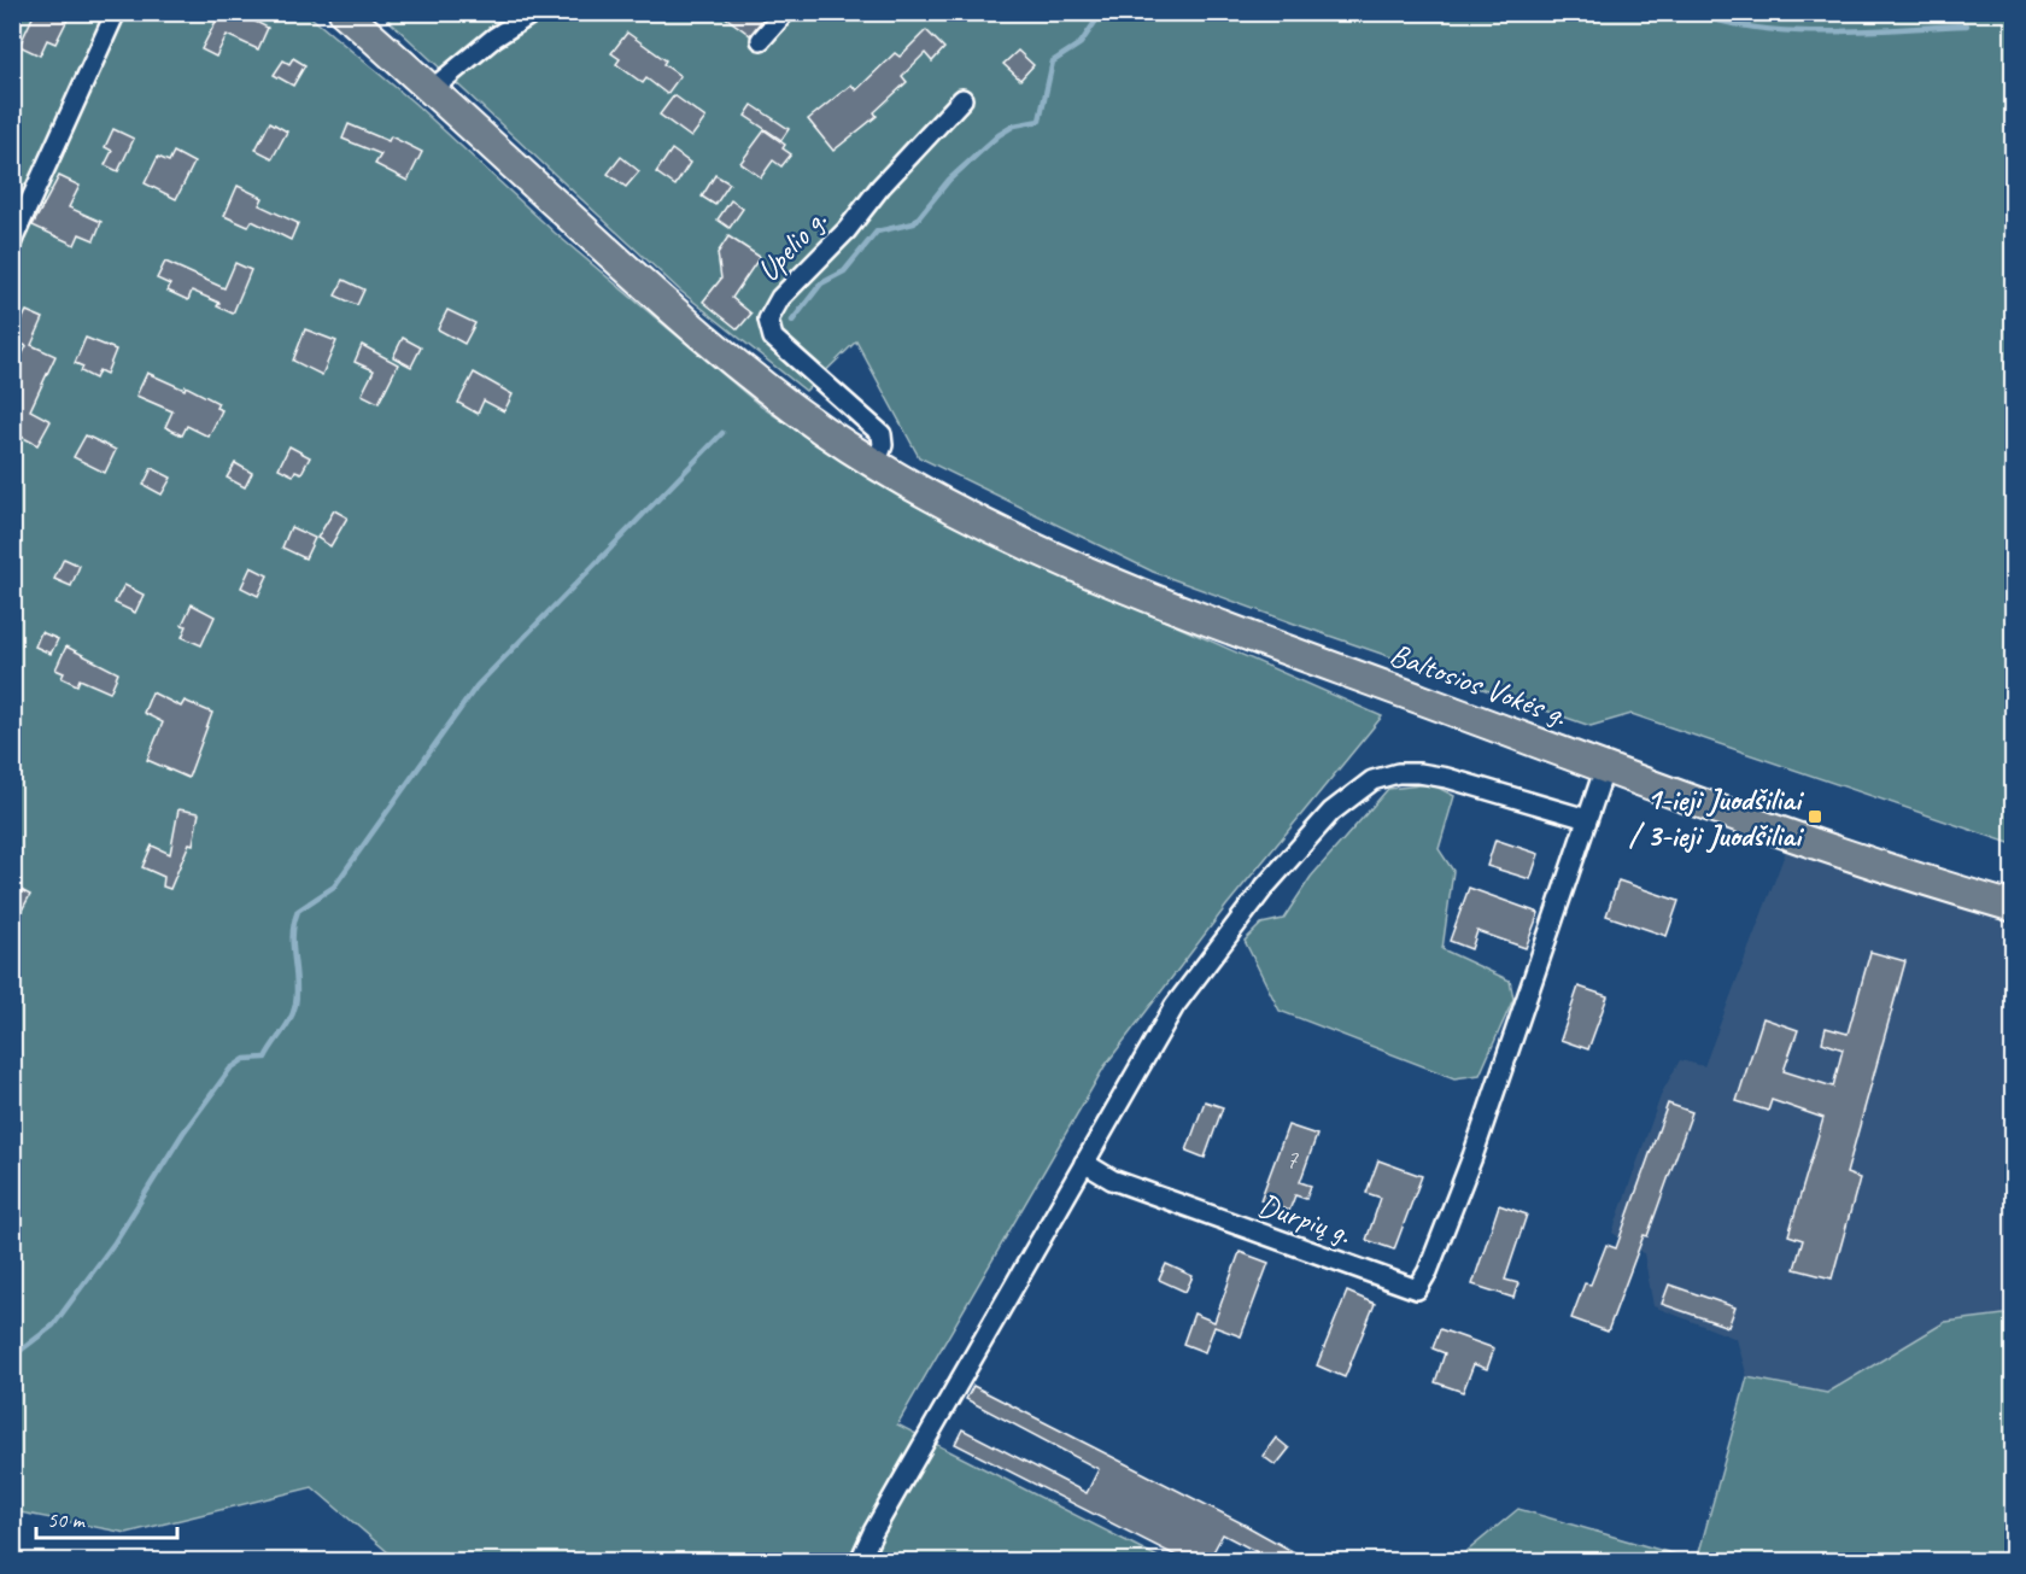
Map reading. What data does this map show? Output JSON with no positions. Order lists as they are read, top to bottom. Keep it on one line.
{"streets":{"main road":["Baltosios Vokės g."],"street":["Upelio g.","Durpių g."]},"crossings":[["Upelio g.","Baltosios Vokės g."],["Baltosios Vokės g.","Durpių g."]],"places":{"transit":["1-ieji Juodšiliai / 3-ieji Juodšiliai"]},"house_numbers":["7"],"scale_bar":"50 m"}
